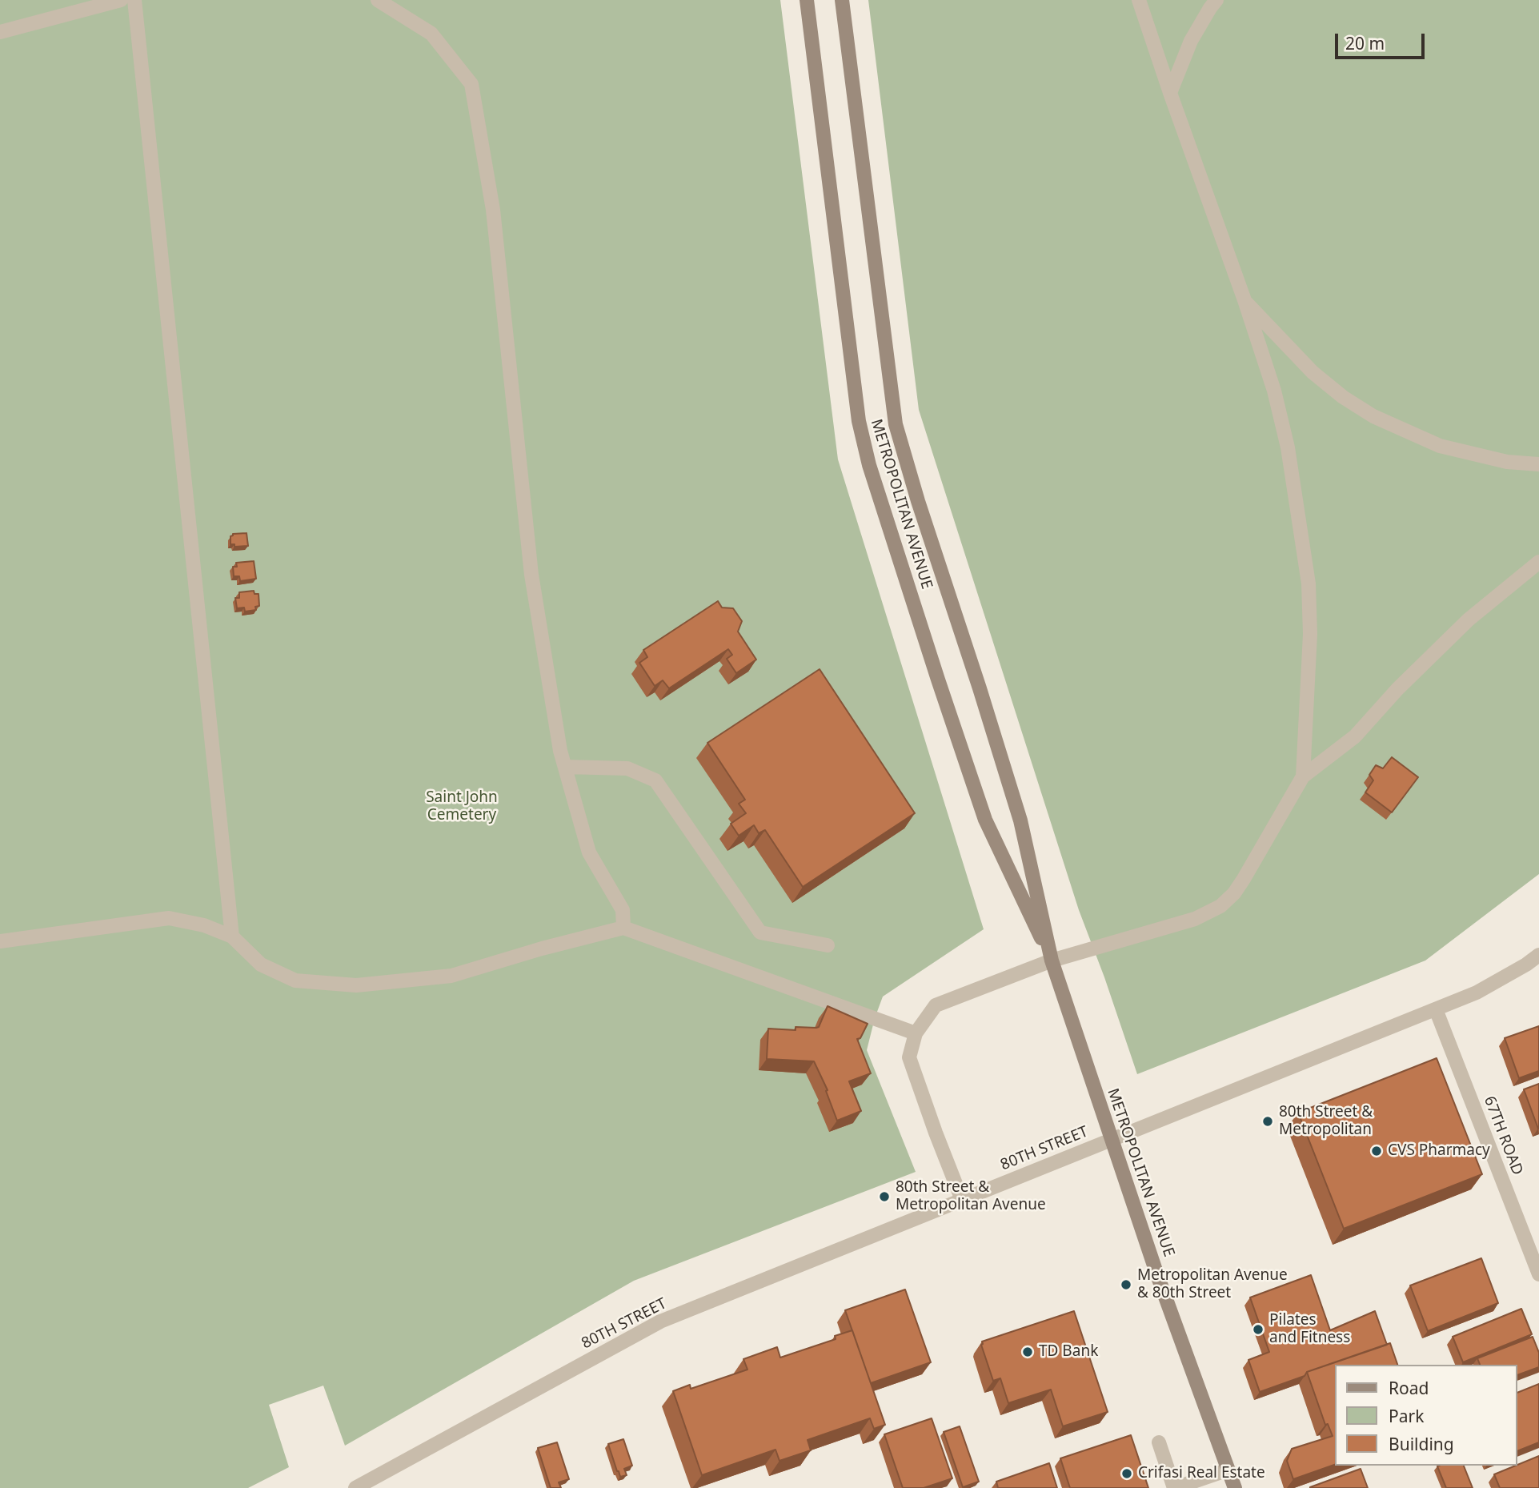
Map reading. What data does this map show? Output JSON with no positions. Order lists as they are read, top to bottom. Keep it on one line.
{"streets":{"main road":["METROPOLITAN AVENUE"],"street":["67TH ROAD","80TH STREET"]},"crossings":[["METROPOLITAN AVENUE","80TH STREET"],["67TH ROAD","80TH STREET"]],"parks":["Saint John Cemetery"],"places":["80th Street & Metropolitan","CVS Pharmacy","80th Street & Metropolitan Avenue","Metropolitan Avenue & 80th Street","Pilates and Fitness","TD Bank","Crifasi Real Estate"],"legend":["Road","Park","Building"],"scale_bar":"20 m"}
